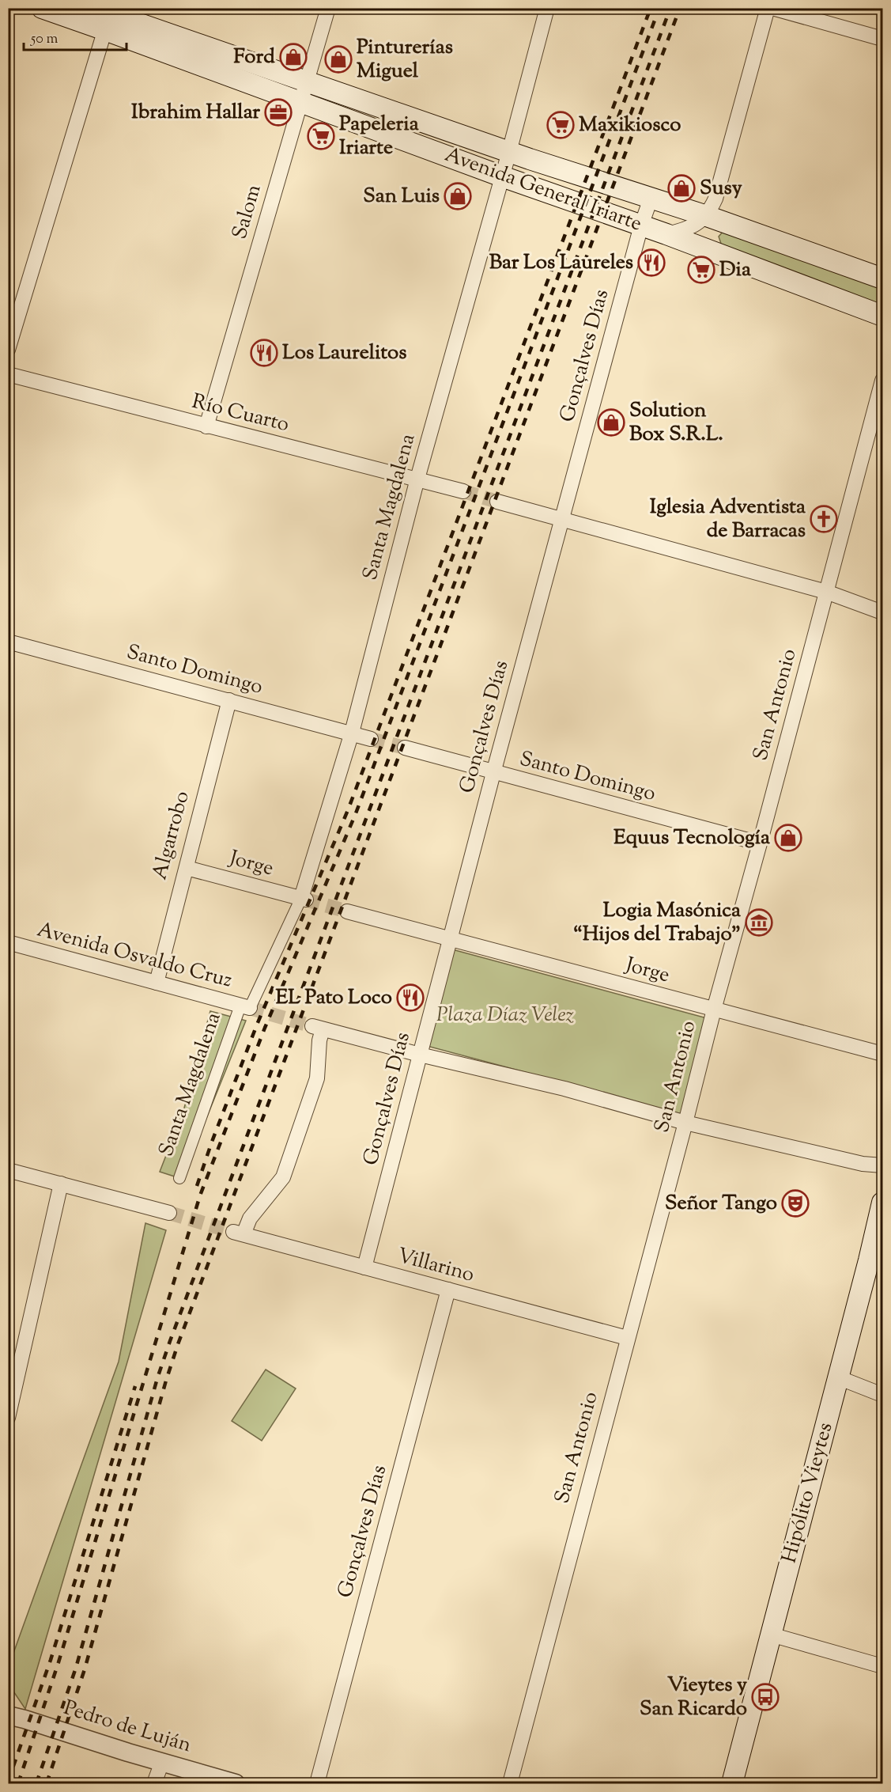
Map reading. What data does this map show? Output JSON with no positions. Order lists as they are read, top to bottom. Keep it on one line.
{"streets":{"main road":["Avenida General Iriarte","Hipólito Vieytes"],"street":["Salom","Gonçalves Días","Río Cuarto","Santa Magdalena","Santo Domingo","San Antonio","Algarrobo","Jorge","Avenida Osvaldo Cruz","Villarino","Pedro de Luján"]},"crossings":[["Avenida General Iriarte","Salom"],["Avenida General Iriarte","Gonçalves Días"],["Avenida General Iriarte","Santa Magdalena"],["Salom","Río Cuarto"],["Gonçalves Días","Santo Domingo"],["Gonçalves Días","Jorge"],["Gonçalves Días","Villarino"],["Río Cuarto","Santa Magdalena"],["Santa Magdalena","Santo Domingo"],["Santa Magdalena","Jorge"],["Santa Magdalena","Avenida Osvaldo Cruz"],["Santo Domingo","San Antonio"],["Santo Domingo","Algarrobo"],["San Antonio","Jorge"],["San Antonio","Villarino"],["Algarrobo","Jorge"],["Algarrobo","Avenida Osvaldo Cruz"]],"parks":["Plaza Díaz Velez"],"places":{"shop":["Ford","Pinturerías Miguel","Susy","San Luis","Solution Box S.R.L.","Equus Tecnología"],"office":["Ibrahim Hallar"],"supermarket":["Maxikiosco","Papeleria Iriarte","Dia"],"restaurant":["Bar Los Laureles","Los Laurelitos","EL Pato Loco"],"church":["Iglesia Adventista de Barracas"],"museum":["Logia Masónica “Hijos del Trabajo”"],"theatre":["Señor Tango"],"bus stop":["Vieytes y San Ricardo"]},"scale_bar":"50 m"}
